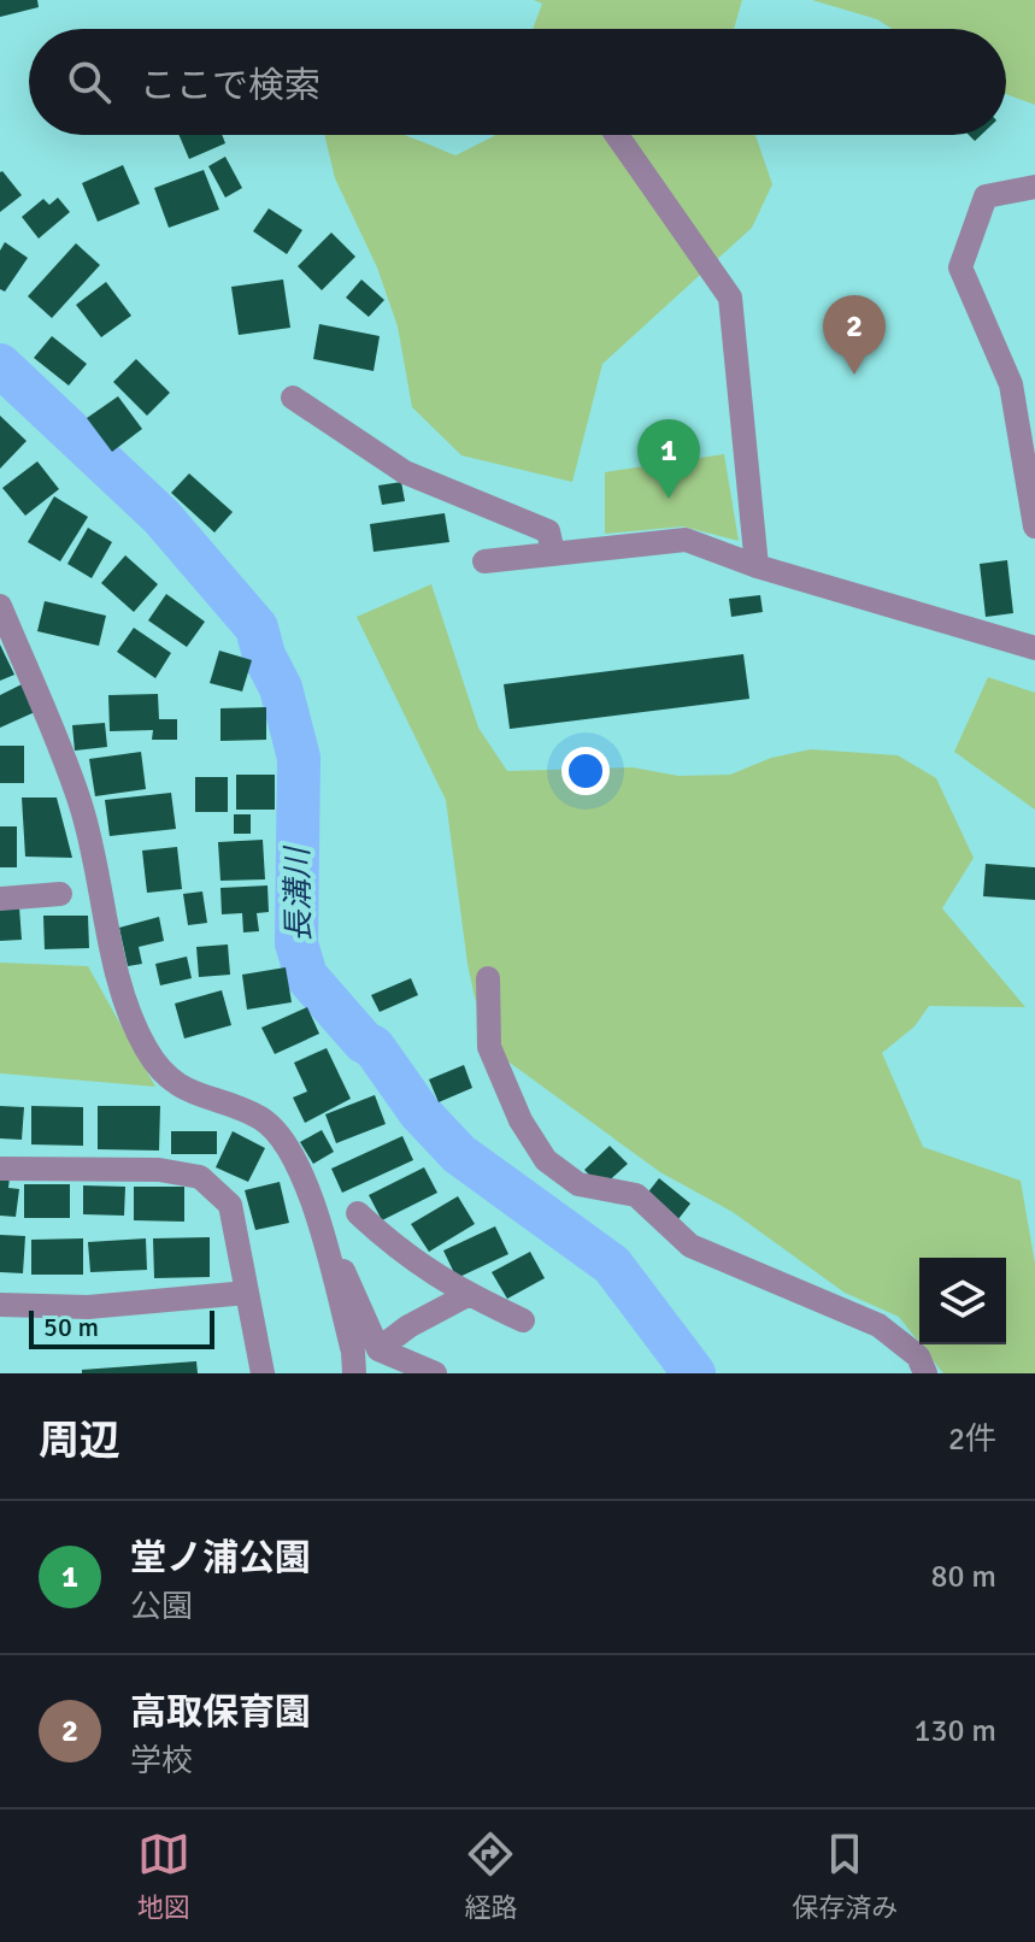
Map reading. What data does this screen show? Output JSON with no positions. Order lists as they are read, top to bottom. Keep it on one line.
{"water":["長溝川"],"scale_bar":"50 m","page":{"search":"ここで検索","pins":["2","1"],"scale":"50 m","heading":["周辺","2件"],"list":[{"mark":"1","name":"堂ノ浦公園","note":"公園","value":"80 m"},{"mark":"2","name":"高取保育園","note":"学校","value":"130 m"}],"nav":["地図","経路","保存済み"]}}
